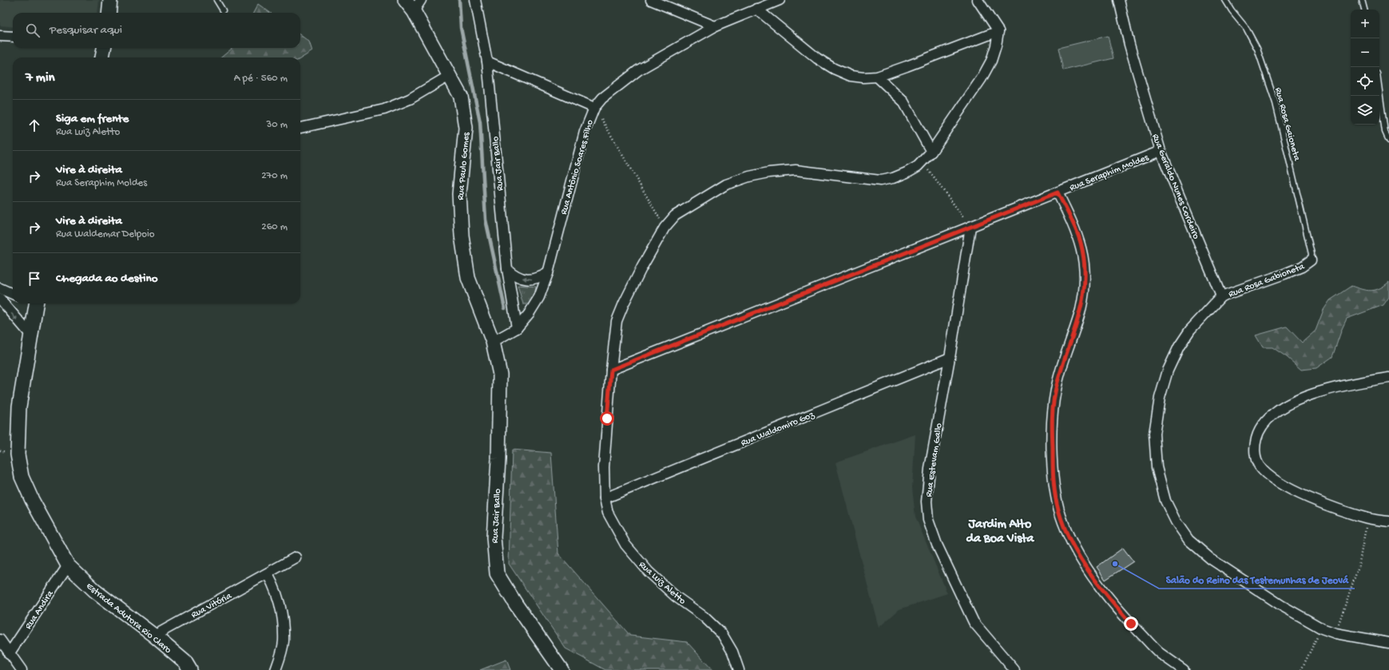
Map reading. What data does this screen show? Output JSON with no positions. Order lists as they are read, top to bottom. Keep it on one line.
{"streets":{"main road":["Rua Jair Ballo","Rua Paulo Gomes","Estrada Adutora Rio Claro"],"street":["Rua Antônio Soares Filho","Rua Seraphim Moldes","Rua Geraldo Nunes Cordeiro","Rua Rosa Gabioneta","Rua Waldomiro Goz","Rua Estevam Gallo","Rua Luiz Aletto","Rua Vitória","Rua Andira"],"lane":["Rua Rosa Gaioneta"]},"crossings":[["Rua Rosa Gaioneta","Rua Rosa Gabioneta"],["Rua Jair Ballo","Rua Paulo Gomes"],["Rua Jair Ballo","Rua Antônio Soares Filho"],["Rua Paulo Gomes","Rua Antônio Soares Filho"],["Rua Seraphim Moldes","Rua Geraldo Nunes Cordeiro"],["Rua Seraphim Moldes","Rua Estevam Gallo"],["Rua Seraphim Moldes","Rua Luiz Aletto"],["Rua Geraldo Nunes Cordeiro","Rua Rosa Gabioneta"],["Rua Waldomiro Goz","Rua Estevam Gallo"],["Rua Waldomiro Goz","Rua Luiz Aletto"],["Rua Vitória","Estrada Adutora Rio Claro"],["Rua Andira","Estrada Adutora Rio Claro"]],"districts":["Jardim Alto da Boa Vista"],"places":["Salão do Reino das Testemunhas de Jeová"],"page":{"map_buttons":["+","−"],"search":"Pesquisar aqui","heading":["7 min","A pé · 560 m"],"list":[["Siga em frente","Rua Luiz Aletto","30 m"],["Vire à direita","Rua Seraphim Moldes","270 m"],["Vire à direita","Rua Waldemar Delpoio","260 m"],"Chegada ao destino"]}}
